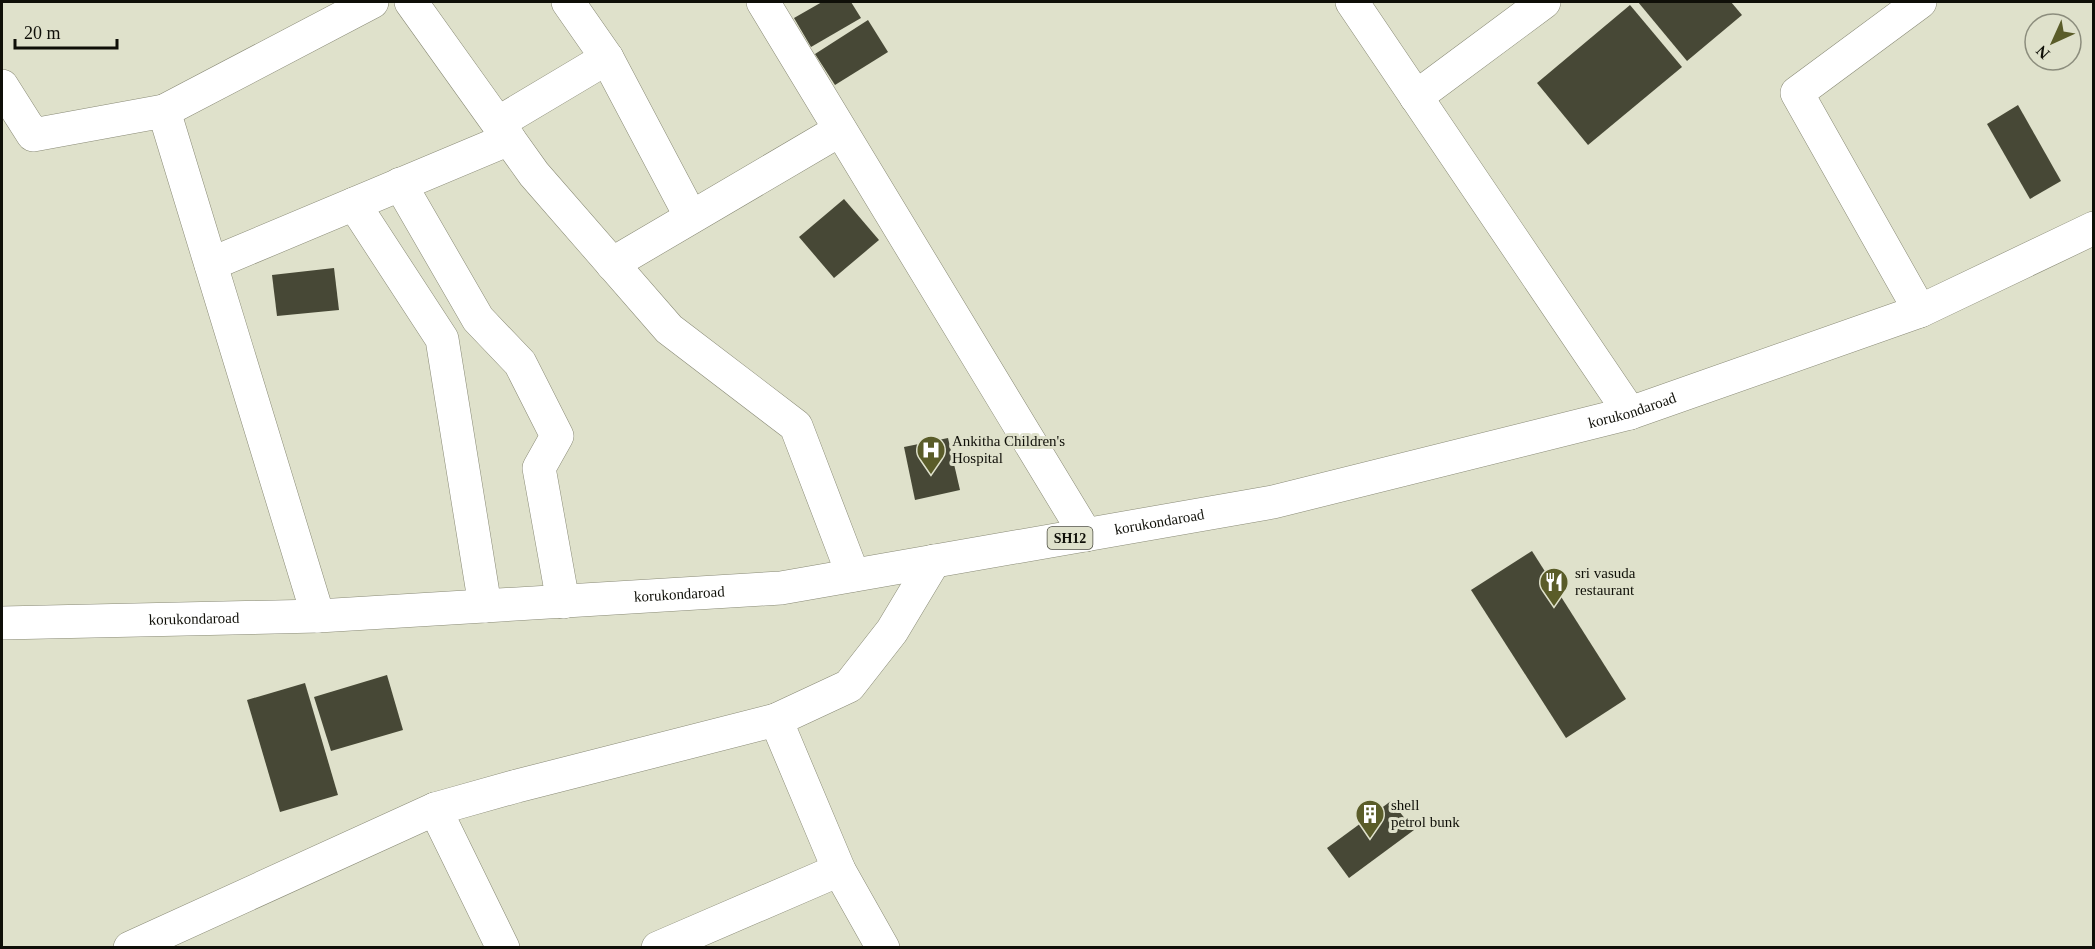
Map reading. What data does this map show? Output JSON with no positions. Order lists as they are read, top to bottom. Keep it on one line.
{"streets":{"street":["korukondaroad","SH12"]},"places":{"hospital":["Ankitha Children's Hospital"],"restaurant":["sri vasuda restaurant"],"building":["shell petrol bunk"]},"scale_bar":"20 m","north":"bottom left"}
